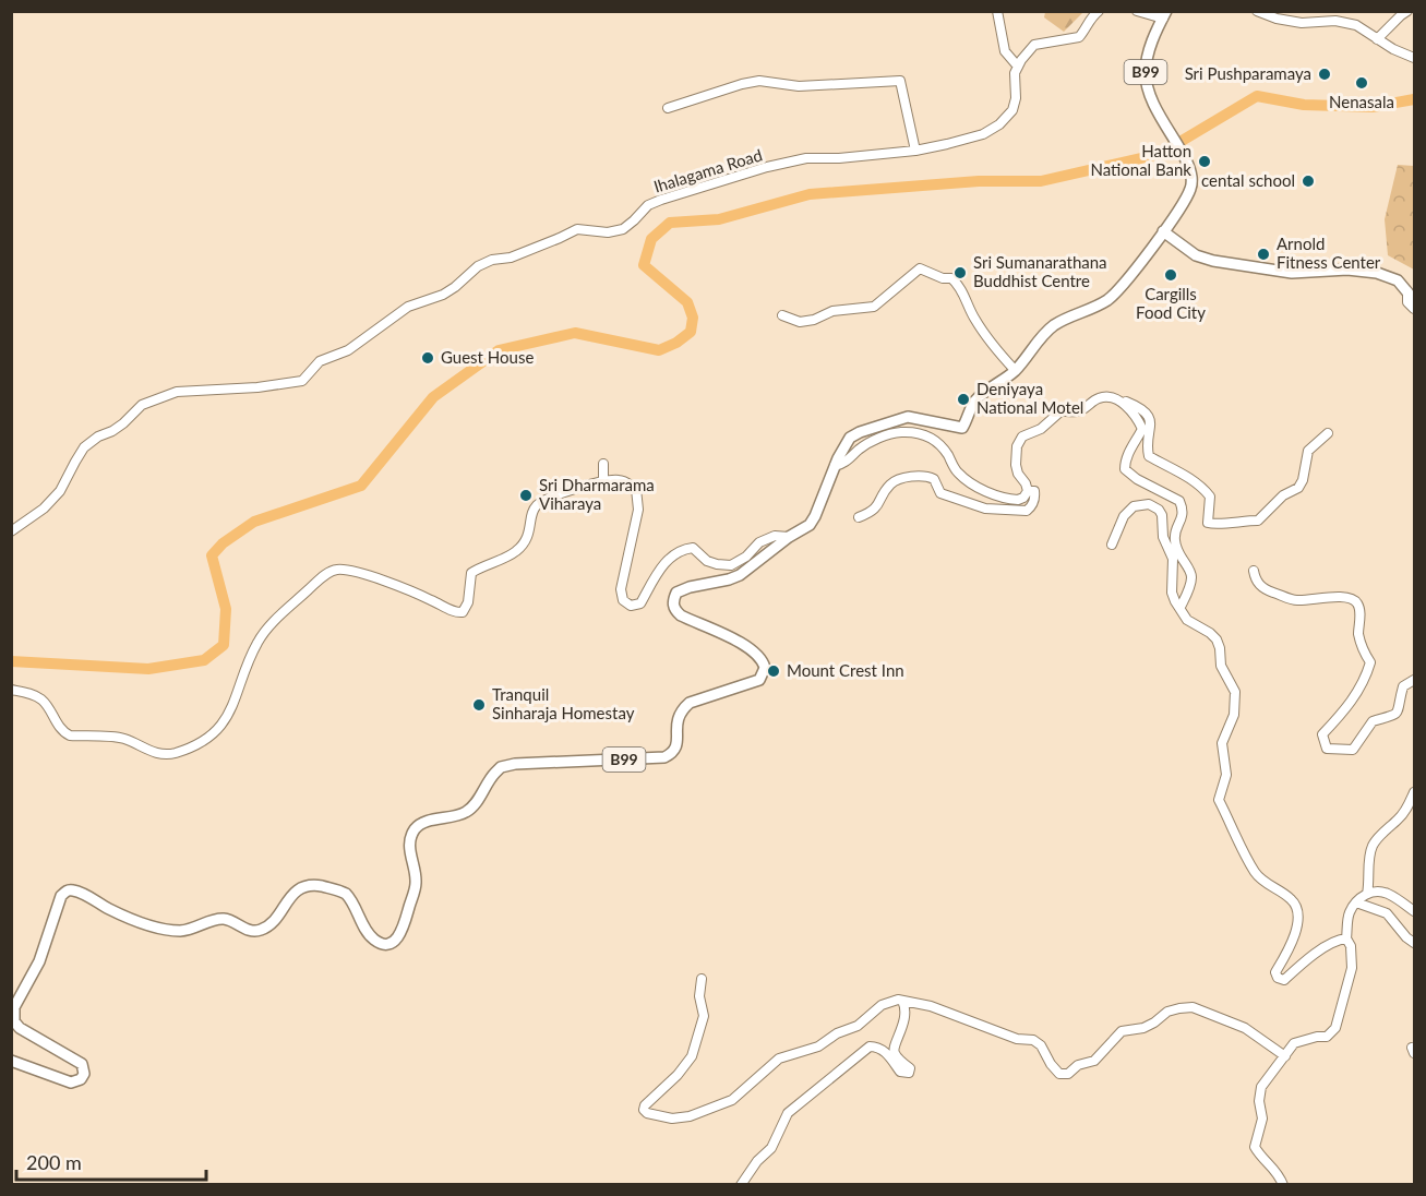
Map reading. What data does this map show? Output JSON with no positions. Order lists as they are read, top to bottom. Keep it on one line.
{"streets":{"main road":["B99"],"street":["Ihalagama Road"]},"places":["Sri Pushparamaya","Nenasala","Hatton National Bank","cental school","Arnold Fitness Center","Sri Sumanarathana Buddhist Centre","Cargills Food City","Guest House","Deniyaya National Motel","Sri Dharmarama Viharaya","Mount Crest Inn","Tranquil Sinharaja Homestay"],"scale_bar":"200 m"}
